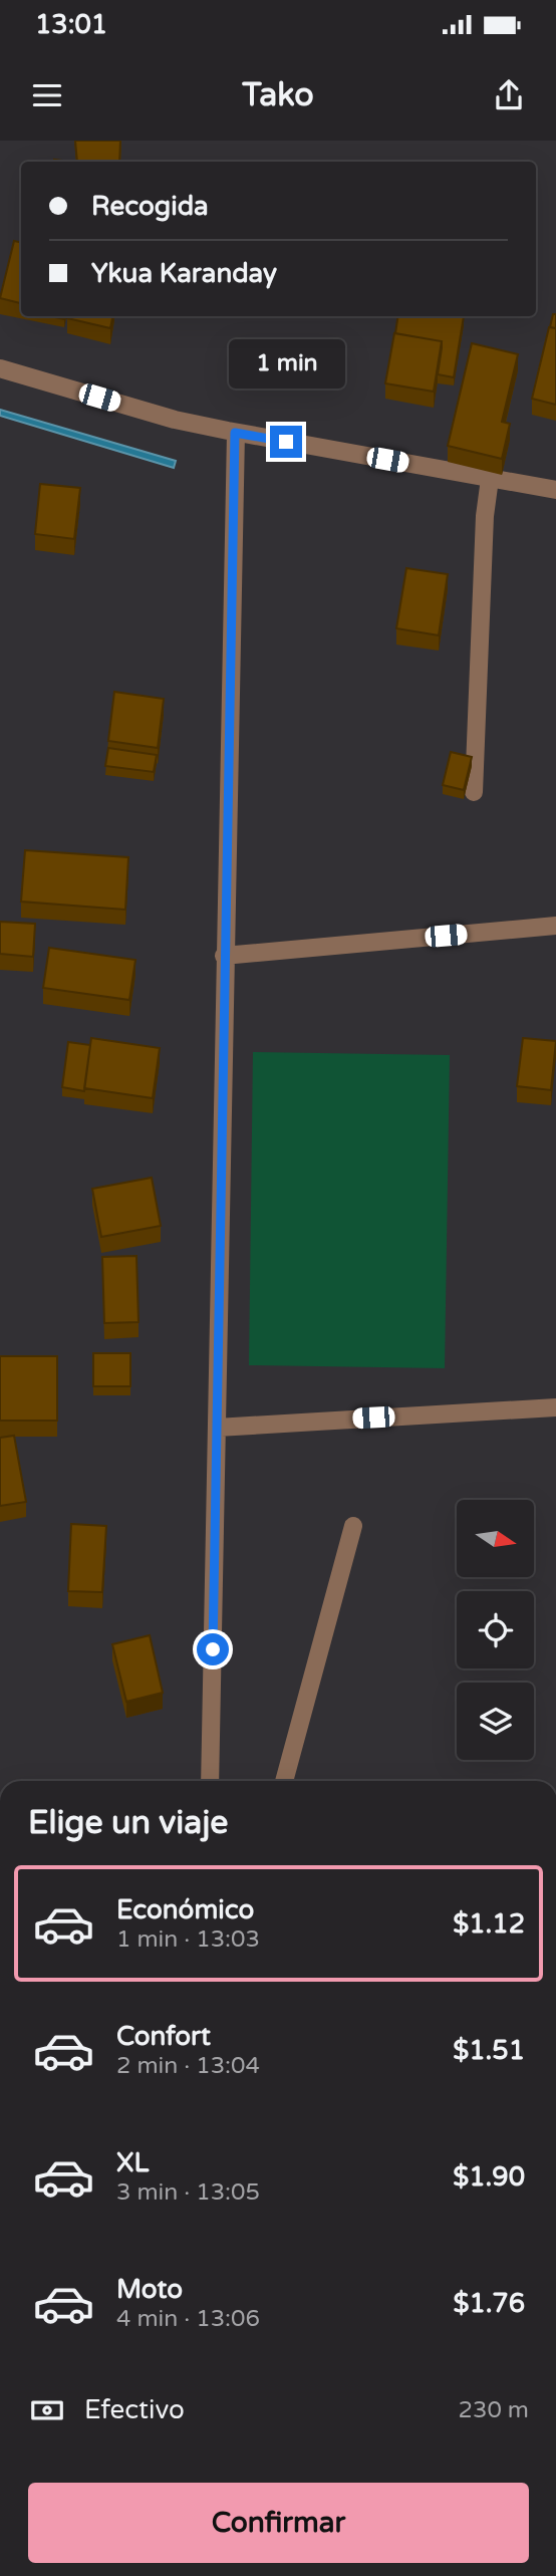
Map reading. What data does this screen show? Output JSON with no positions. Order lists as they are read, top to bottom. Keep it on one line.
{"north":"right","page":{"status":"13:01","header":"Tako","banner":["Recogida","Ykua Karanday"],"bubble":"1 min","heading":"Elige un viaje","list":[{"name":"Económico","note":"1 min · 13:03","value":"$1.12"},{"name":"Confort","note":"2 min · 13:04","value":"$1.51"},{"name":"XL","note":"3 min · 13:05","value":"$1.90"},{"name":"Moto","note":"4 min · 13:06","value":"$1.76"}],"pay":["Efectivo","230 m"],"buttons":"Confirmar"}}
